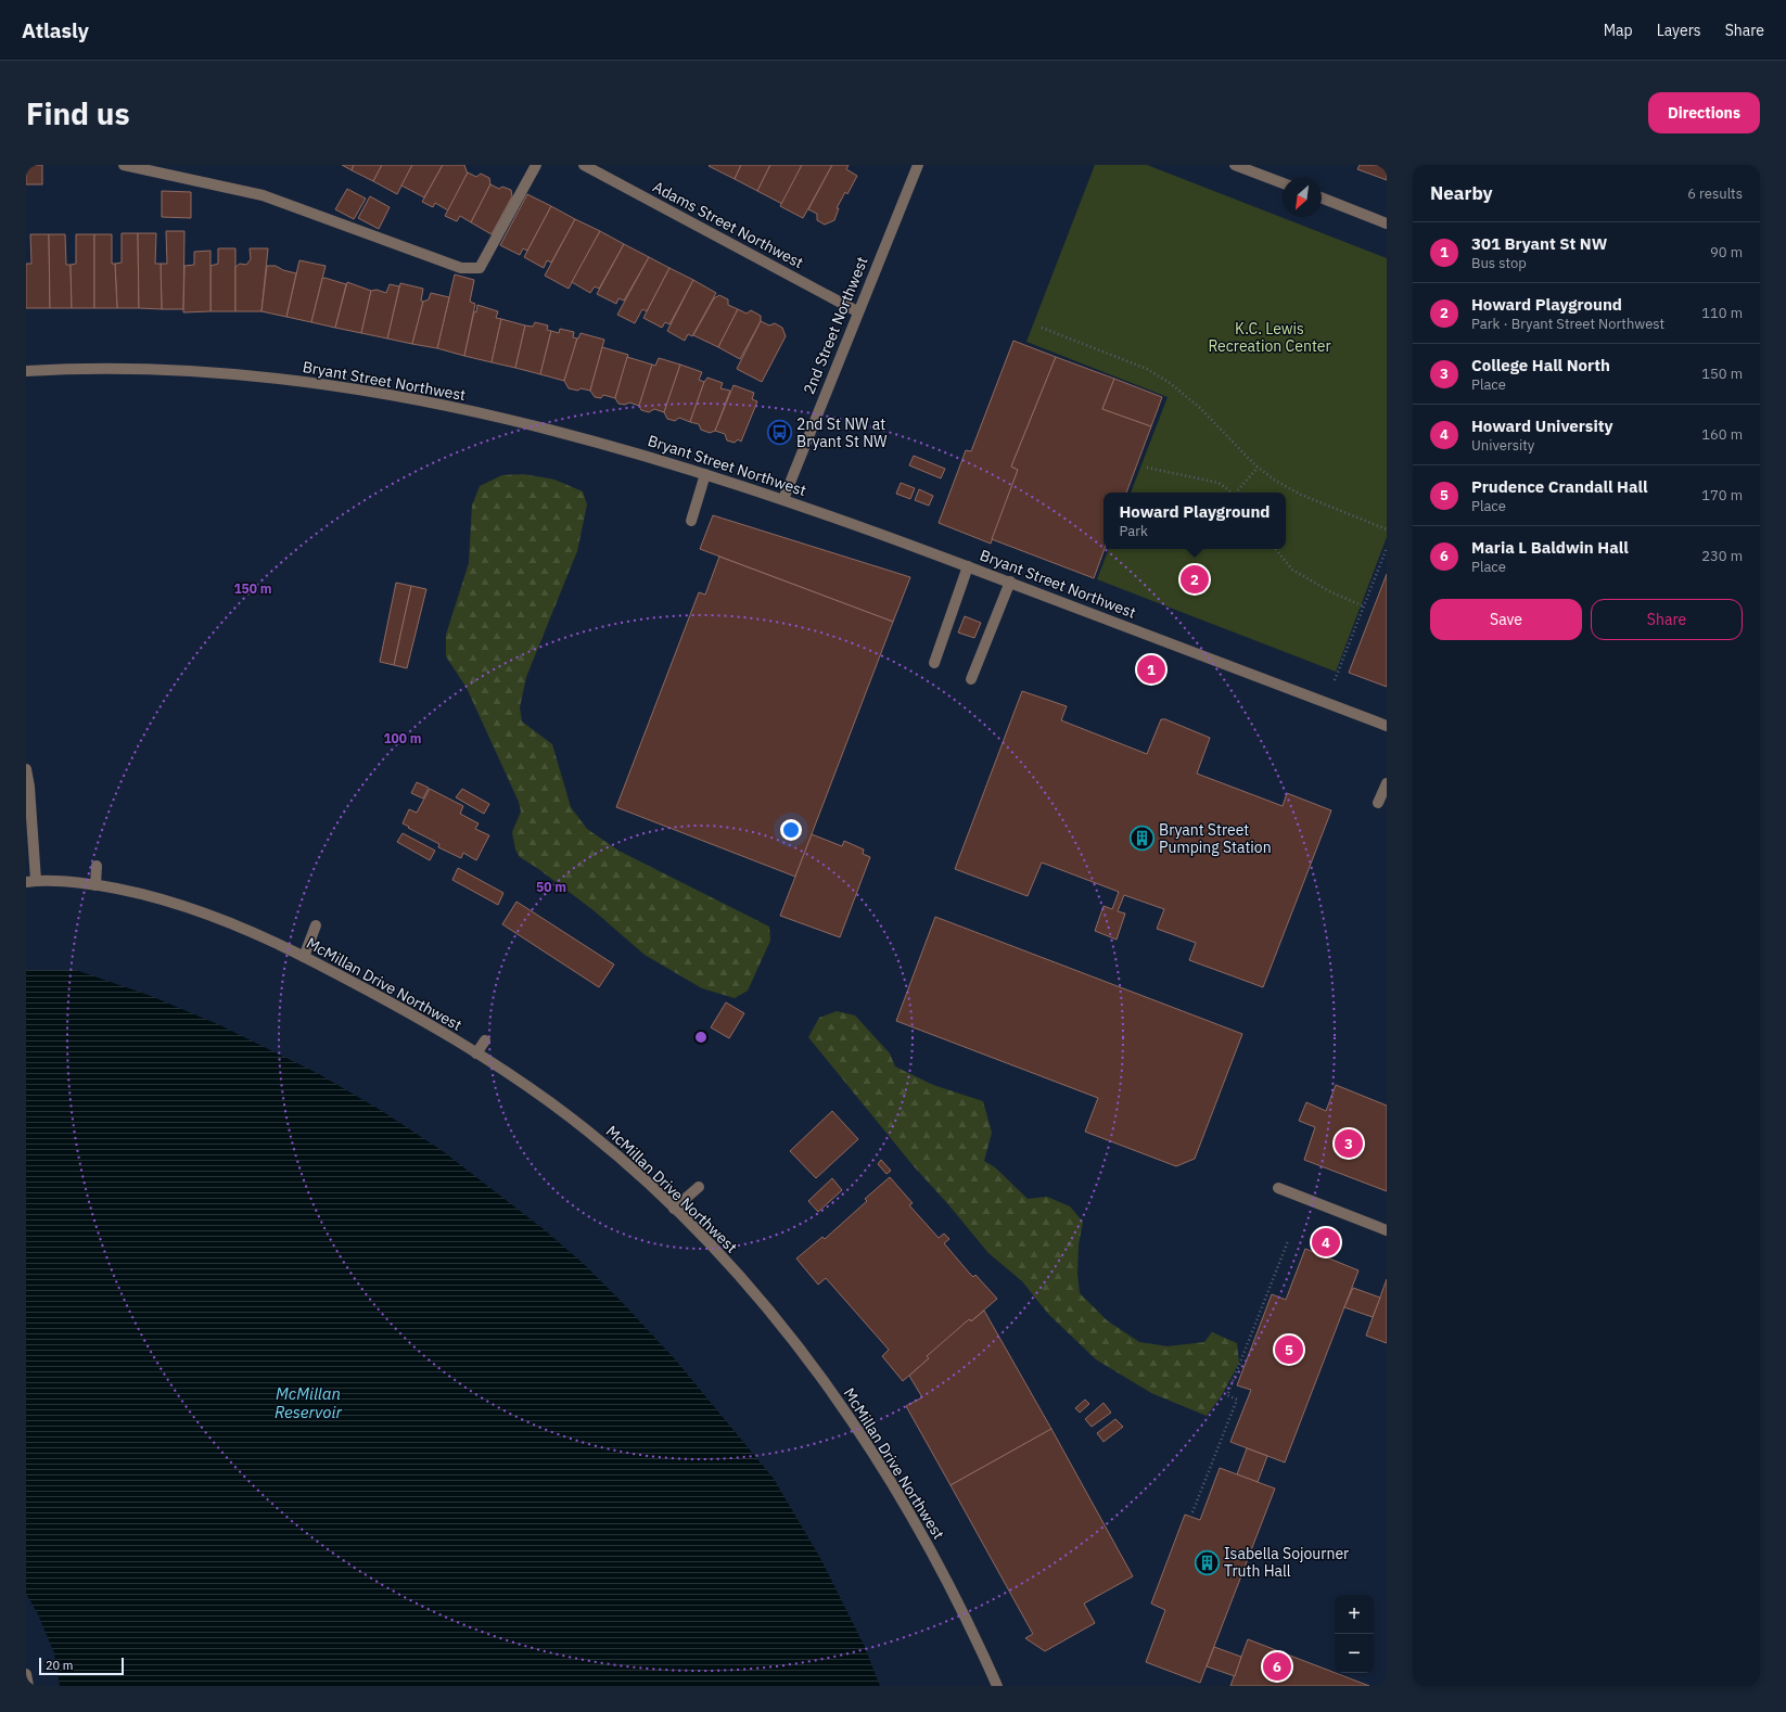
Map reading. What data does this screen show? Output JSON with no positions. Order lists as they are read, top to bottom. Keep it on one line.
{"streets":{"street":["Adams Street Northwest","2nd Street Northwest","Bryant Street Northwest","McMillan Drive Northwest"]},"crossings":[["Adams Street Northwest","2nd Street Northwest"],["2nd Street Northwest","Bryant Street Northwest"]],"water":["McMillan Reservoir"],"parks":["K.C. Lewis Recreation Center"],"places":{"bus stop":["2nd St NW at Bryant St NW"],"building":["Bryant Street Pumping Station","Isabella Sojourner Truth Hall"]},"scale_bar":"20 m","north":"bottom left","page":{"header":"Atlasly","nav":["Map","Layers","Share"],"buttons":["Directions",["Save","Share"]],"title":"Find us","heading":["Nearby","6 results"],"list":[{"mark":"1","name":"301 Bryant St NW","note":"Bus stop","value":"90 m"},{"mark":"2","name":"Howard Playground","note":"Park · Bryant Street Northwest","value":"110 m"},{"mark":"3","name":"College Hall North","note":"Place","value":"150 m"},{"mark":"4","name":"Howard University","note":"University","value":"160 m"},{"mark":"5","name":"Prudence Crandall Hall","note":"Place","value":"170 m"},{"mark":"6","name":"Maria L Baldwin Hall","note":"Place","value":"230 m"}],"popup":["Howard Playground","Park"],"pins":["2","1","3","4","5","6"],"map_buttons":["+","−"],"scale":"20 m"},"rings":["150 m","100 m","50 m"]}
